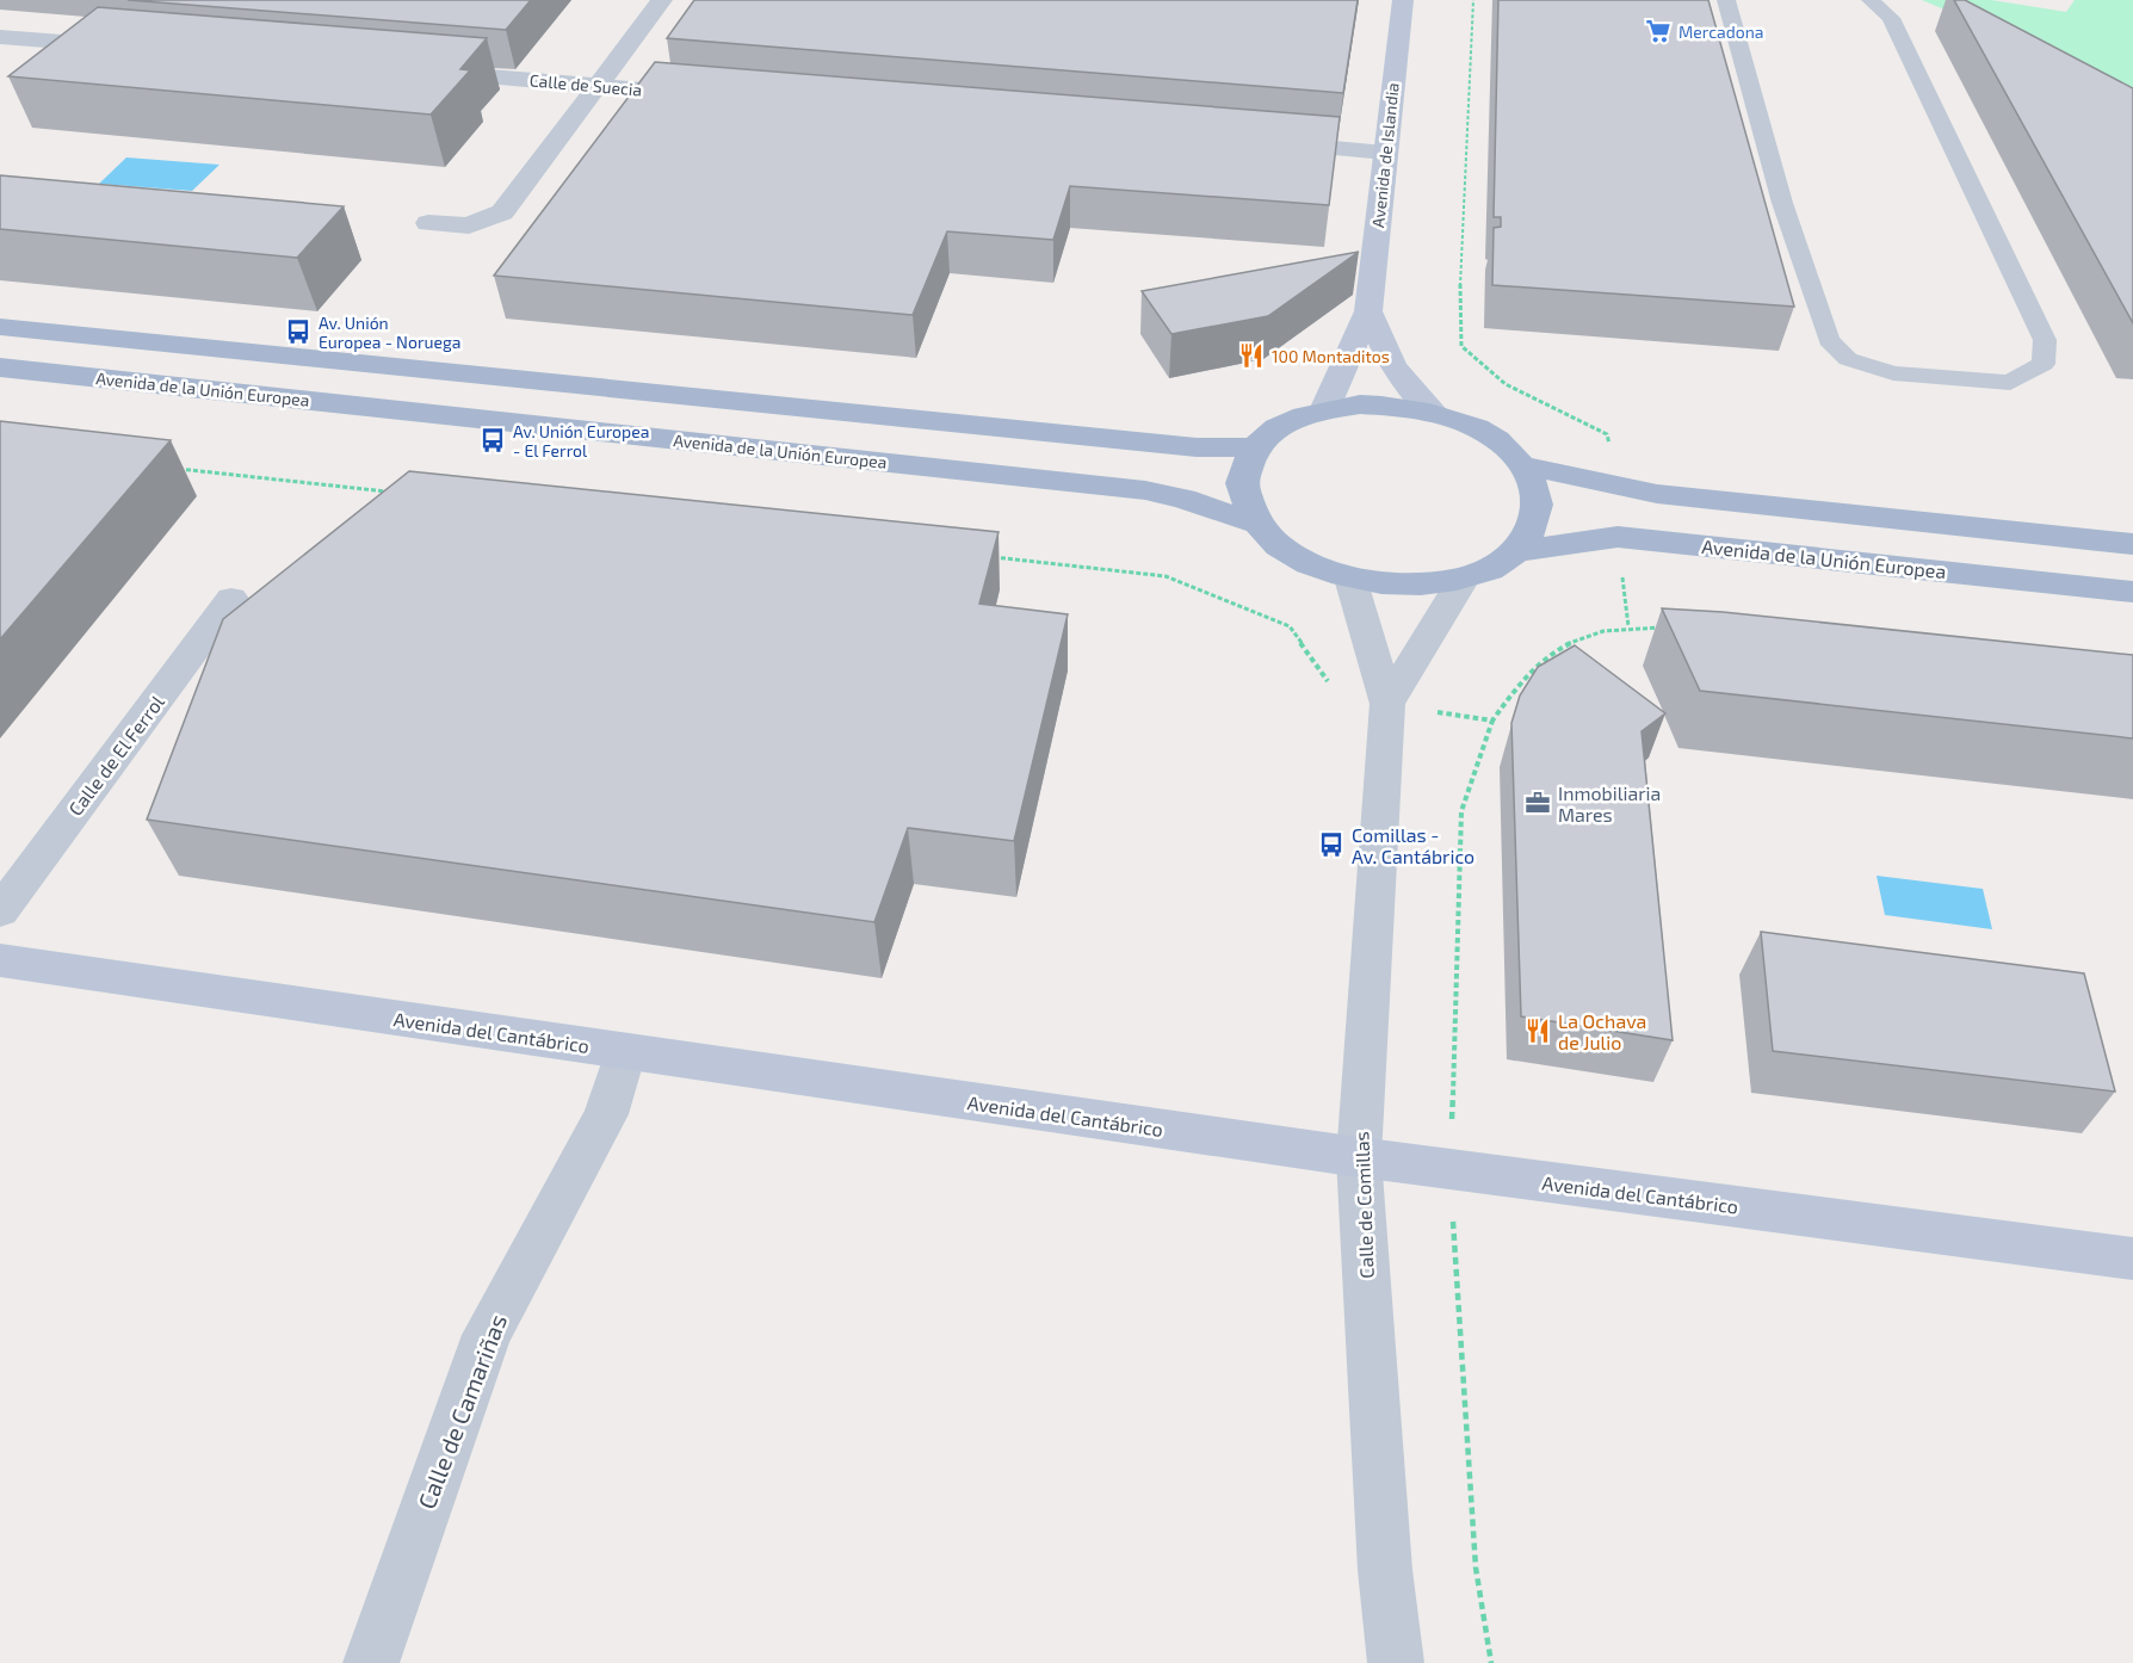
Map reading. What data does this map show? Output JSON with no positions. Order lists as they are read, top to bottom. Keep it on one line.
{"streets":{"main road":["Avenida de la Unión Europea"],"street":["Calle de Suecia","Avenida de Islandia","Calle de El Ferrol","Avenida del Cantábrico","Calle de Comillas","Calle de Camariñas"]},"crossings":[["Avenida de Islandia","Avenida de la Unión Europea"],["Avenida de Islandia","Calle de Comillas"],["Avenida de la Unión Europea","Calle de Comillas"],["Avenida del Cantábrico","Calle de Comillas"],["Avenida del Cantábrico","Calle de Camariñas"]],"places":{"supermarket":["Mercadona"],"bus stop":["Av. Unión Europea - Noruega","Av. Unión Europea - El Ferrol","Comillas - Av. Cantábrico"],"restaurant":["100 Montaditos","La Ochava de Julio"],"office":["Inmobiliaria Mares"]}}
